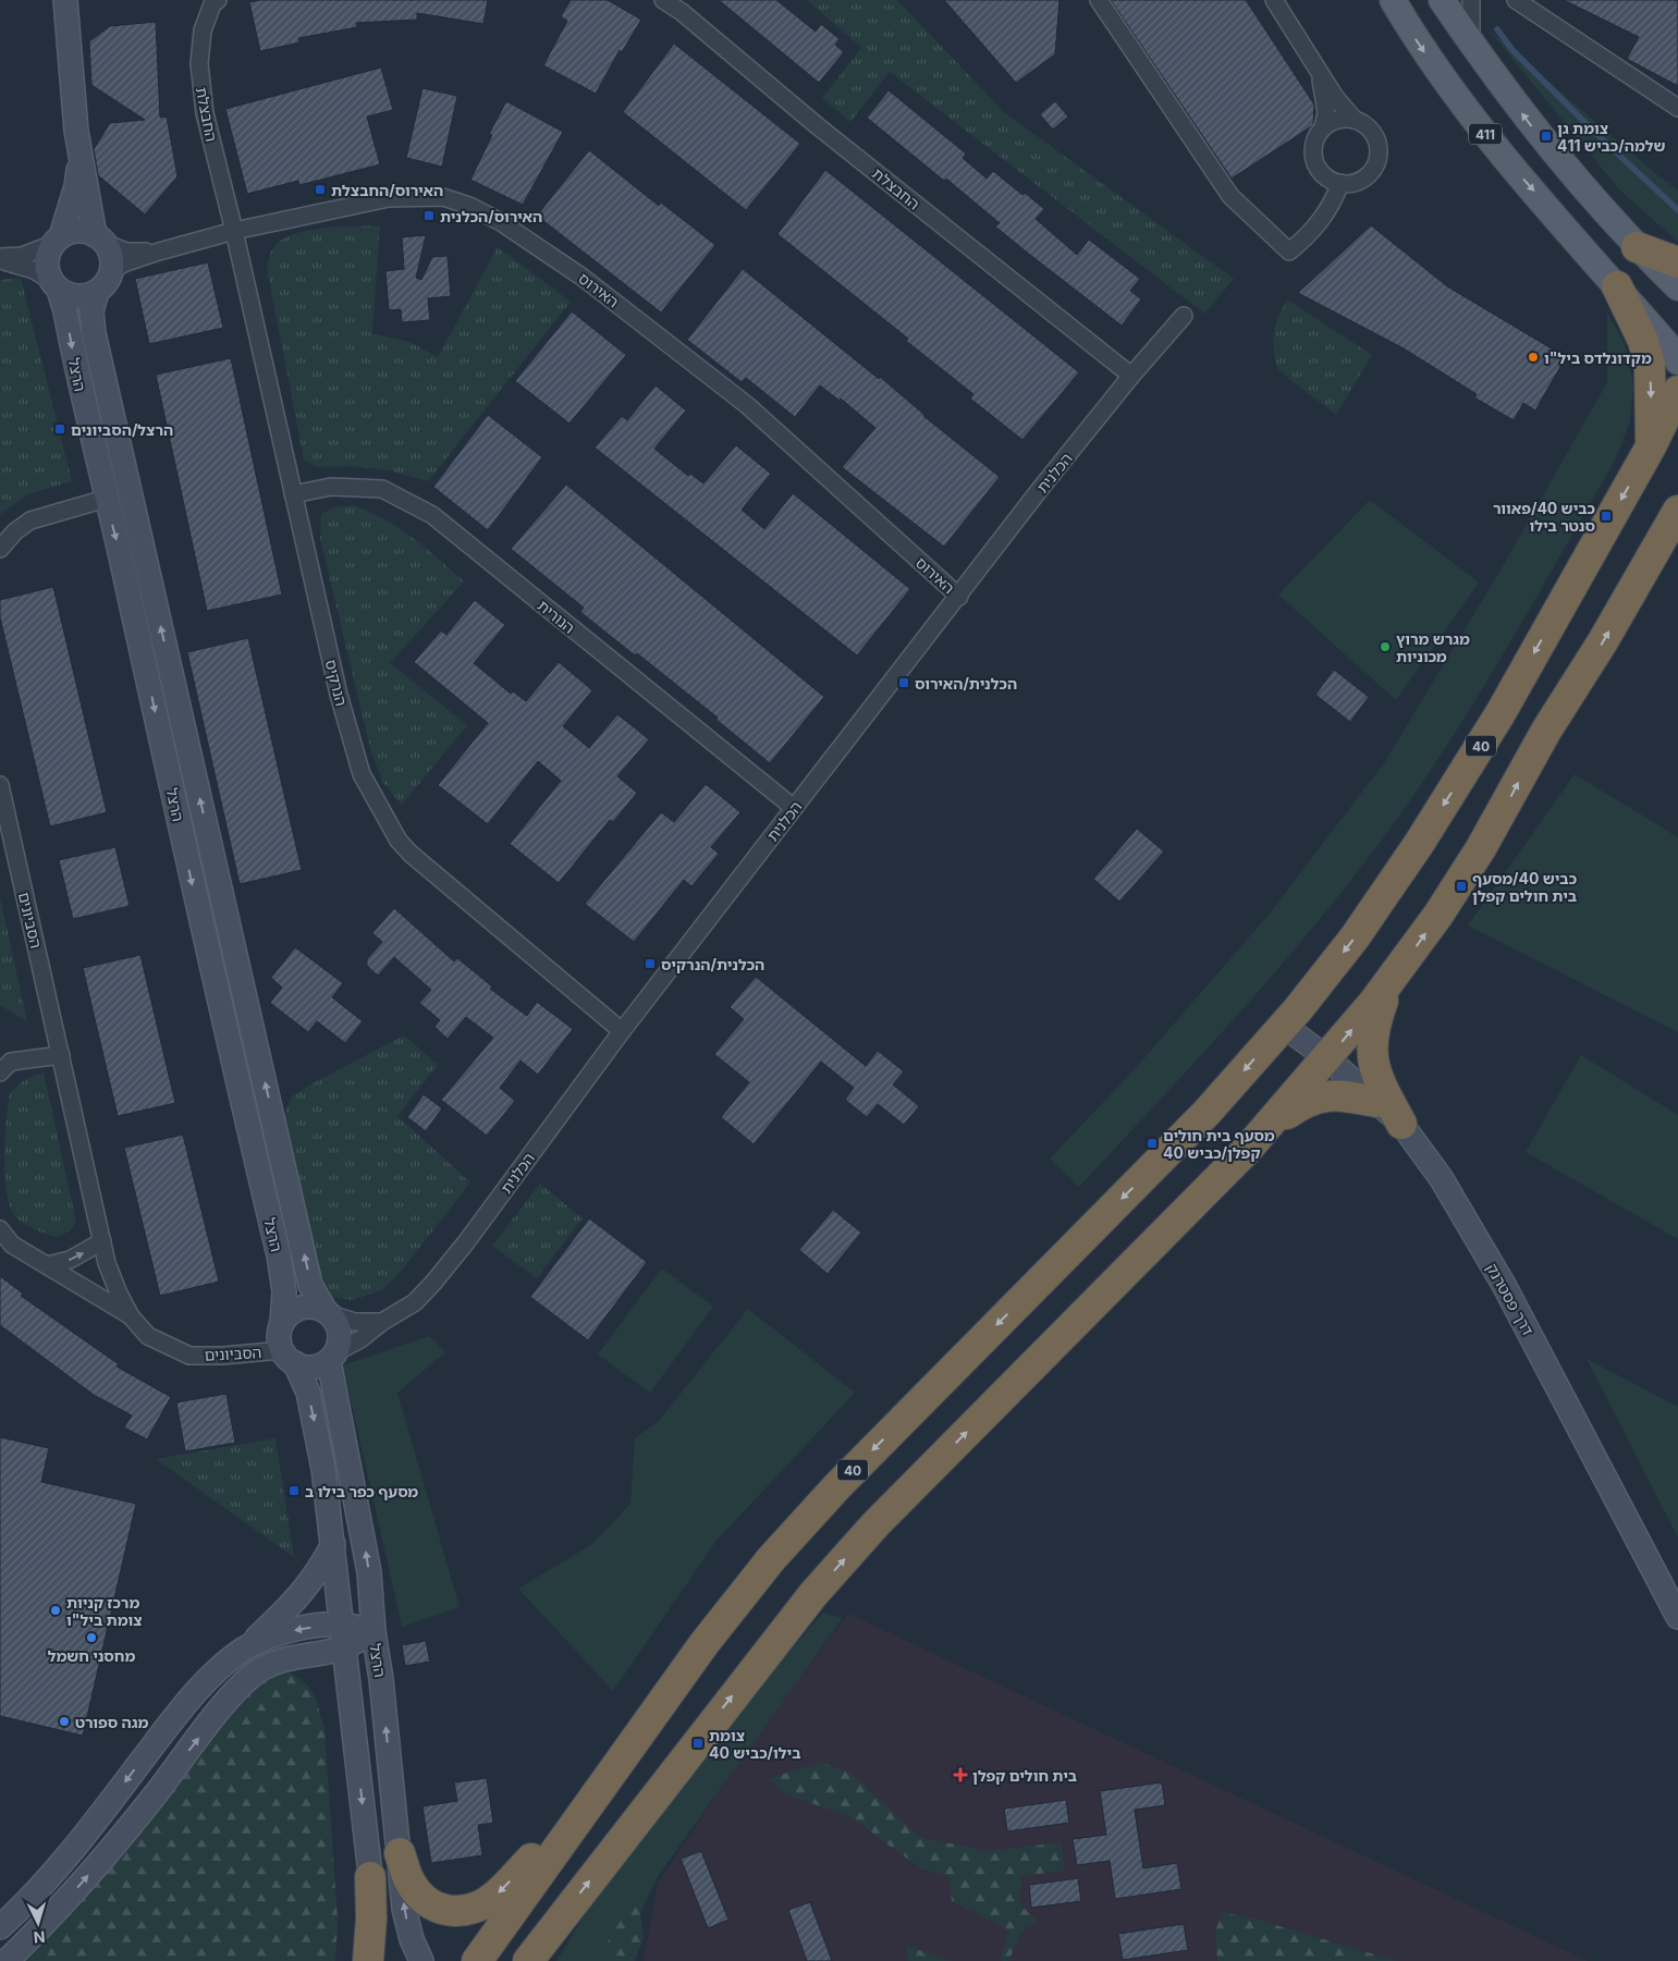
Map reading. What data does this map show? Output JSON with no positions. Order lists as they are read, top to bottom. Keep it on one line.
{"streets":{"highway":["40"],"main road":["411"],"street":["החבצלת","האירוס","הרצל","הכלנית","הנורית","הנרקיס","הסביונים","דרך פסטרנק"]},"crossings":[["החבצלת","האירוס"],["החבצלת","הכלנית"],["החבצלת","הנרקיס"],["האירוס","הרצל"],["האירוס","הכלנית"],["האירוס","הנרקיס"],["הרצל","הכלנית"],["הרצל","הסביונים"],["הכלנית","הנורית"],["הכלנית","הנרקיס"],["הכלנית","הסביונים"],["הנורית","הנרקיס"],["40","דרך פסטרנק"]],"places":{"transit":["צומת גן שלמה/כביש 411","האירוס/החבצלת","האירוס/הכלנית","הרצל/הסביונים","כביש 40/פאוור סנטר בילו","הכלנית/האירוס","כביש 40/מסעף בית חולים קפלן","הכלנית/הנרקיס","מסעף בית חולים קפלן/כביש 40","מסעף כפר בילו ב","צומת בילו/כביש 40"],"other":["מקדונלדס ביל\"ו","מגרש מרוץ מכוניות","מרכז קניות צומת ביל\"ו","מחסני חשמל","מגה ספורט"],"health":["בית חולים קפלן"]},"north":"bottom"}
